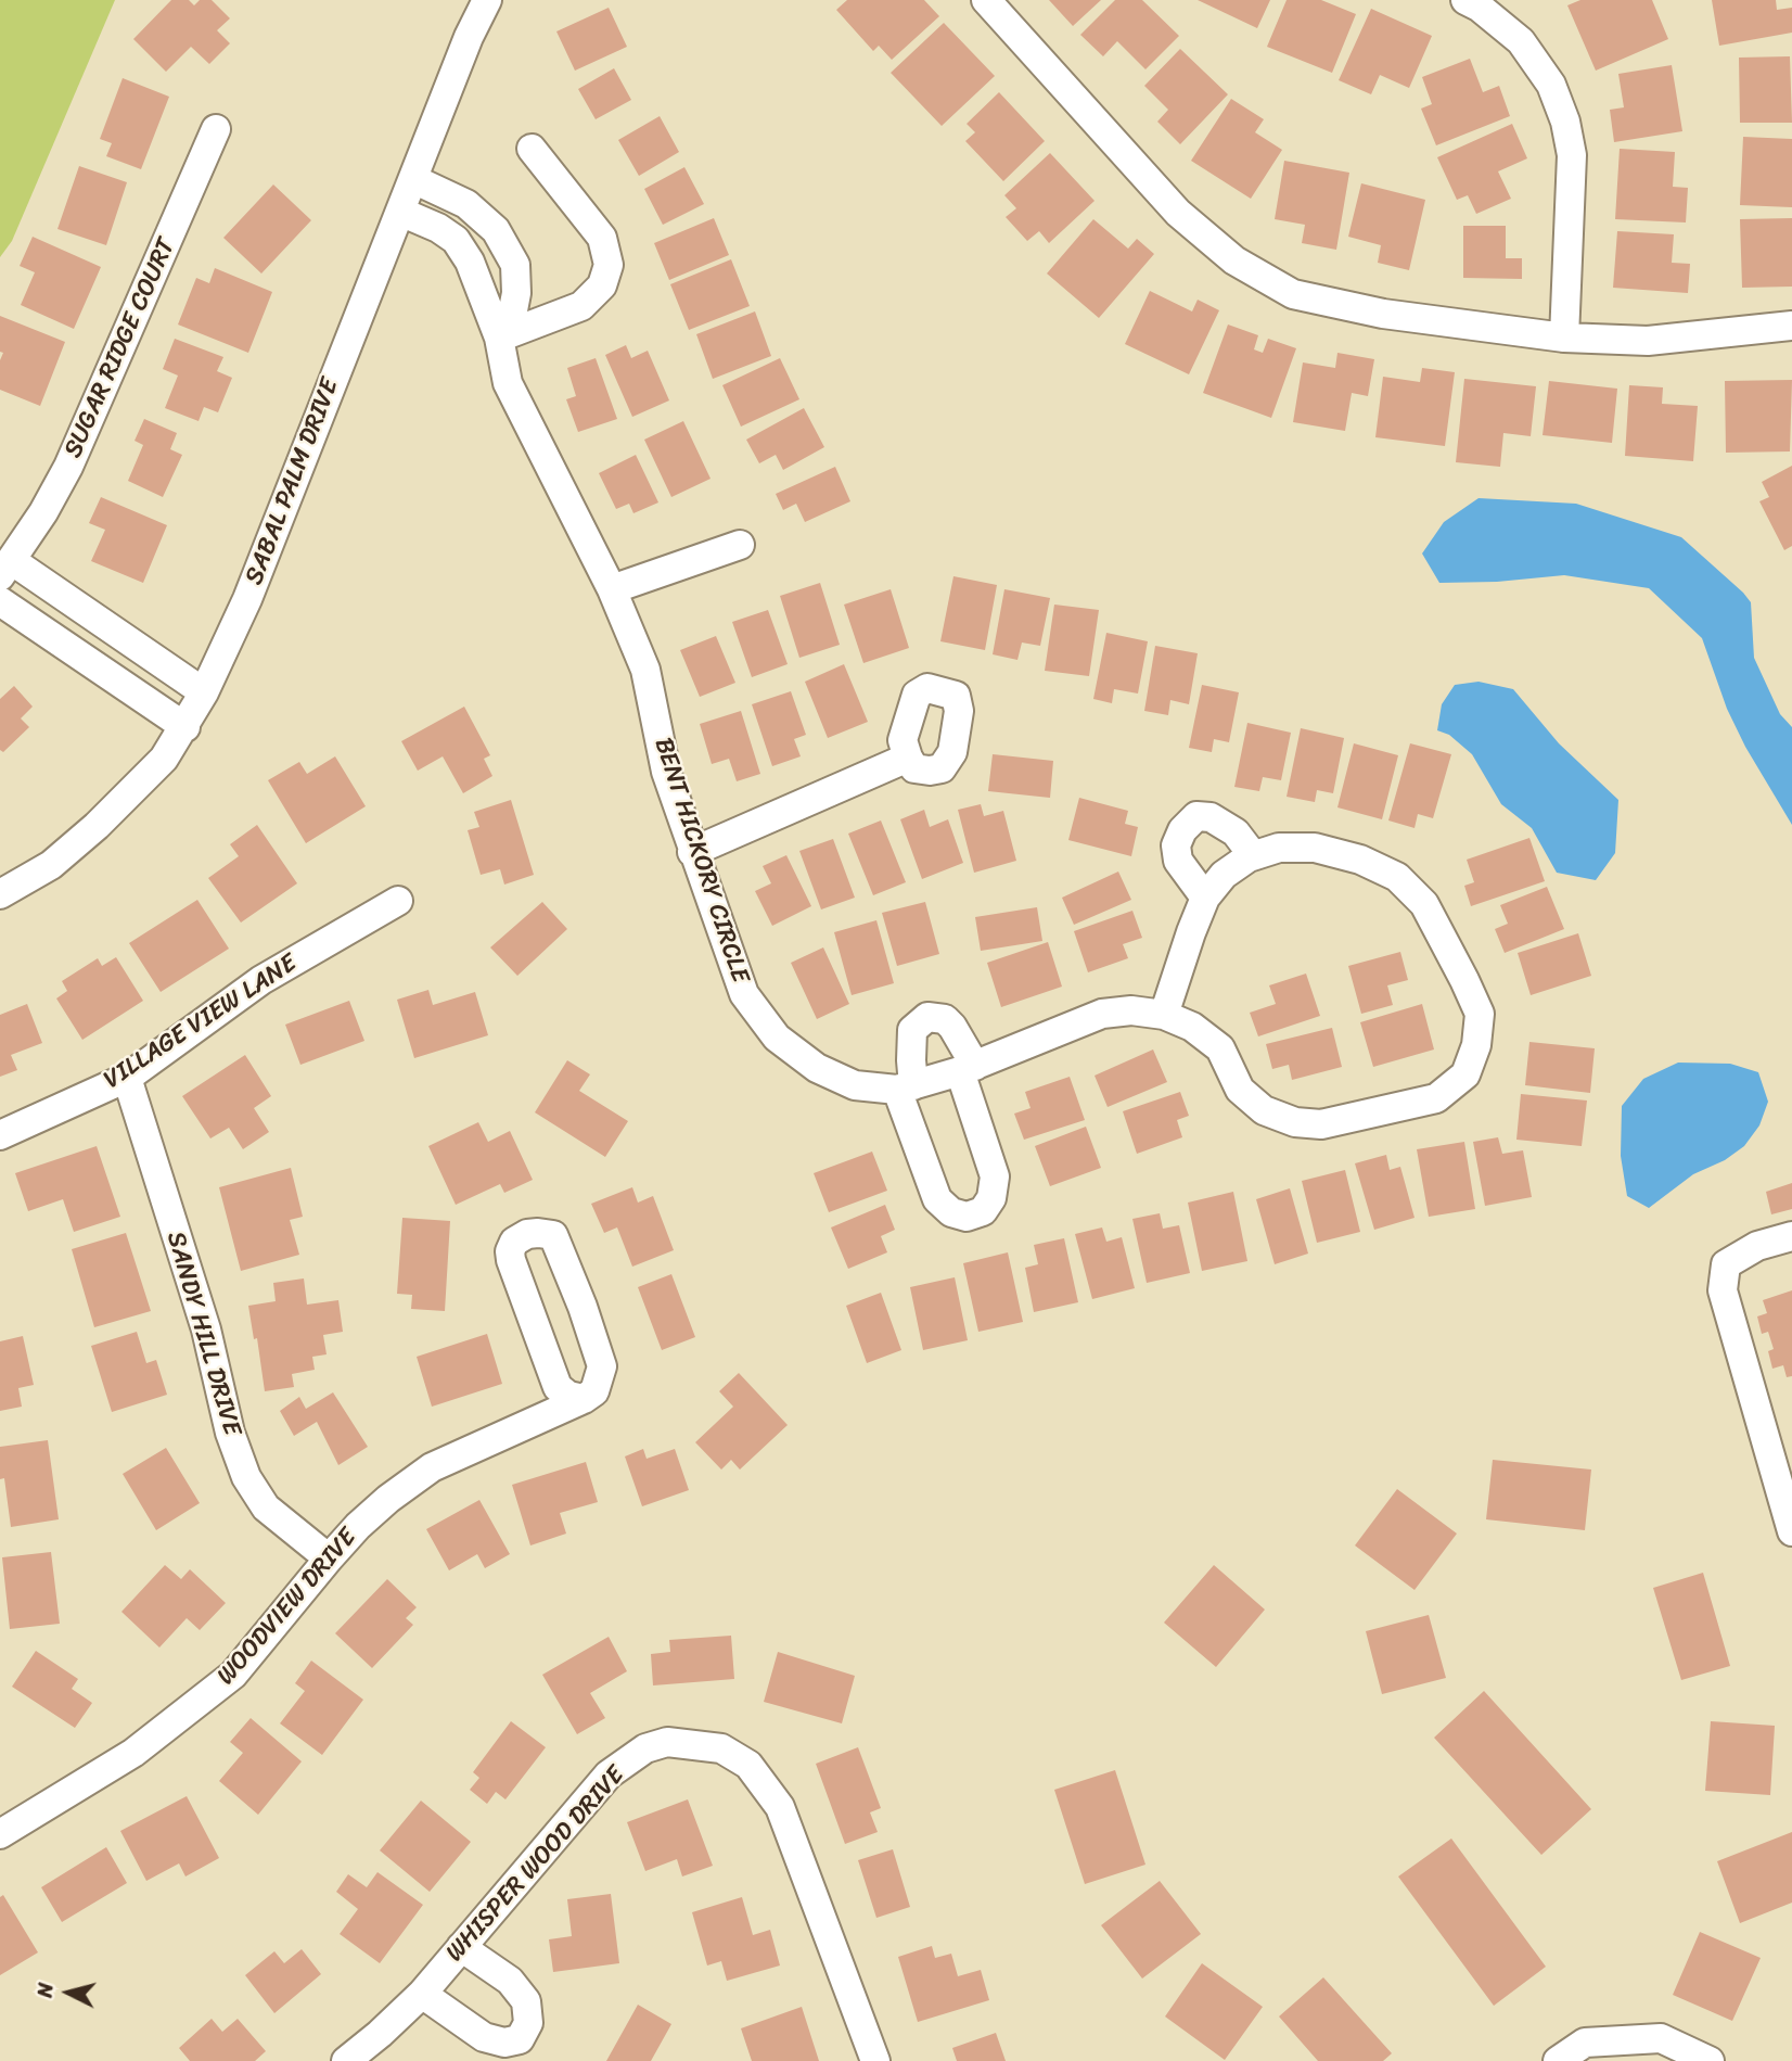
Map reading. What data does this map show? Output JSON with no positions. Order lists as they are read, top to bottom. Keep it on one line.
{"streets":{"street":["SUGAR RIDGE COURT","SABAL PALM DRIVE","BENT HICKORY CIRCLE","VILLAGE VIEW LANE","SANDY HILL DRIVE","WOODVIEW DRIVE","WHISPER WOOD DRIVE"]},"crossings":[["SUGAR RIDGE COURT","SABAL PALM DRIVE"],["SABAL PALM DRIVE","BENT HICKORY CIRCLE"],["VILLAGE VIEW LANE","SANDY HILL DRIVE"],["SANDY HILL DRIVE","WOODVIEW DRIVE"]],"north":"left"}
